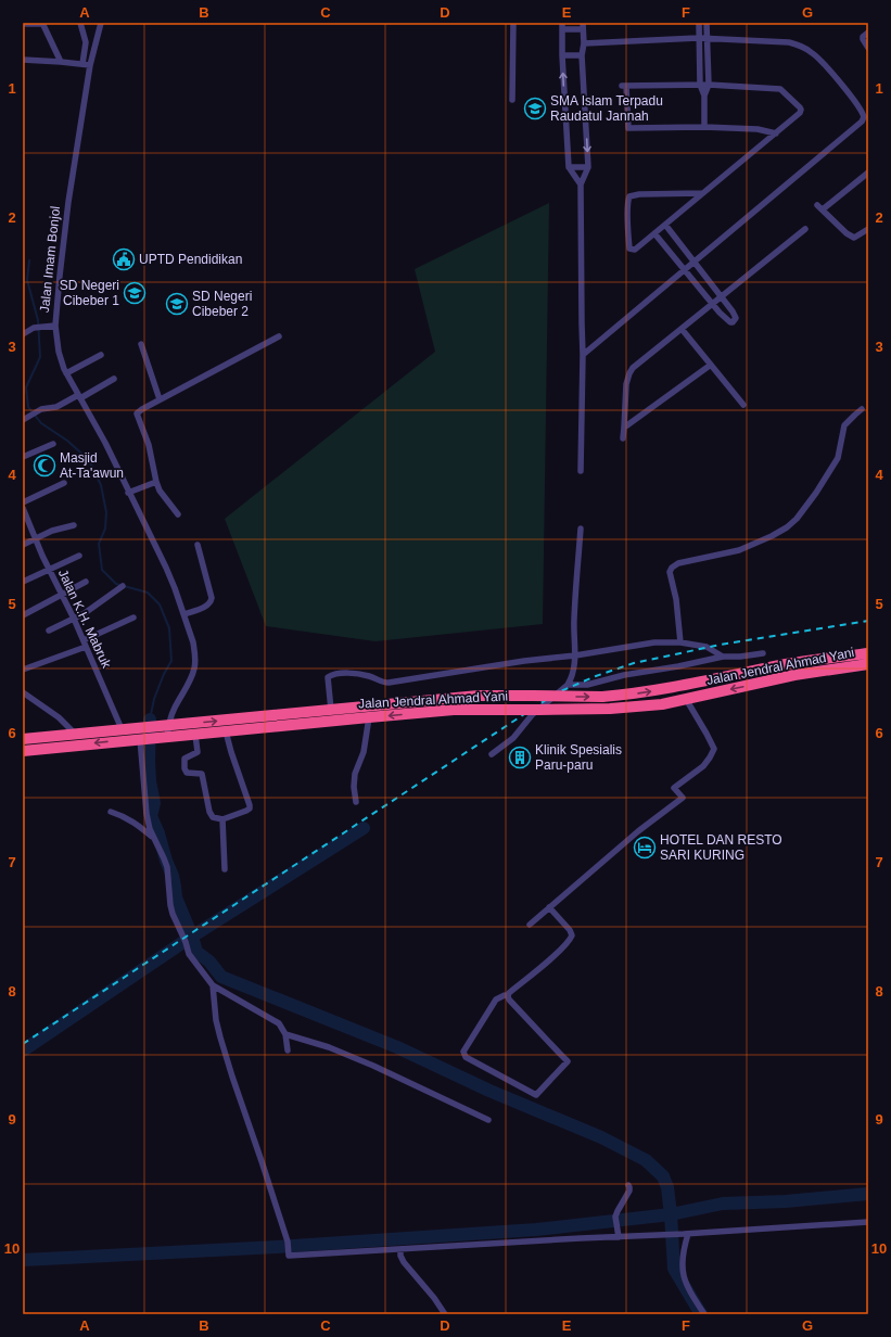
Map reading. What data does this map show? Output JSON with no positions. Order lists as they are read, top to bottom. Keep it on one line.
{"streets":{"highway":["Jalan Jendral Ahmad Yani"],"street":["Jalan Imam Bonjol","Jalan K.H. Mabruk"]},"crossings":[["Jalan Imam Bonjol","Jalan Jendral Ahmad Yani"],["Jalan K.H. Mabruk","Jalan Jendral Ahmad Yani"]],"places":{"school or university":["SMA Islam Terpadu Raudatul Jannah","SD Negeri Cibeber 1","SD Negeri Cibeber 2"],"public building":["UPTD Pendidikan"],"mosque":["Masjid At-Ta'awun"],"building":["Klinik Spesialis Paru-paru"],"hotel":["HOTEL DAN RESTO SARI KURING"]},"grid":{"columns":["A","B","C","D","E","F","G"],"rows":["1","2","3","4","5","6","7","8","9","10"]}}
